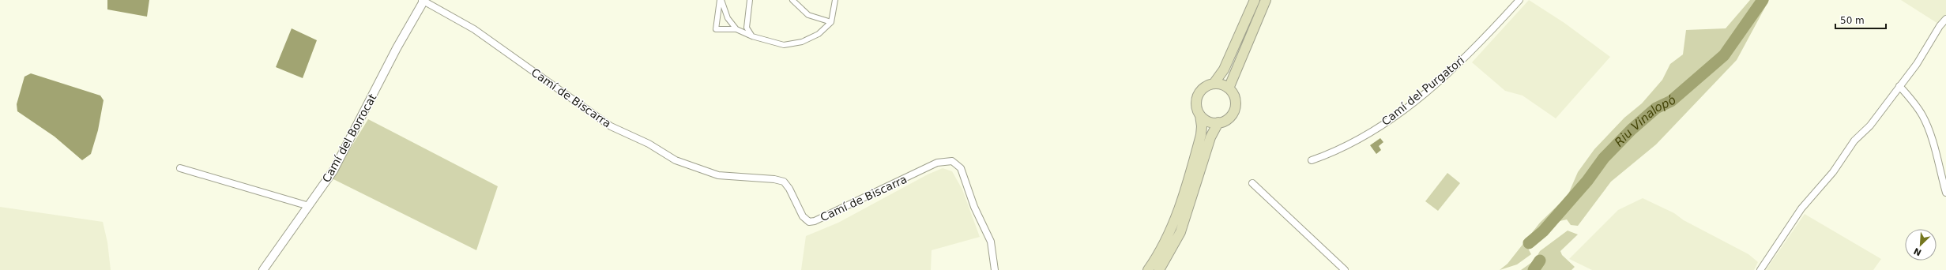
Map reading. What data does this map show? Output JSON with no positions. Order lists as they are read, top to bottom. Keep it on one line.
{"streets":{"street":["Camí del Purgatori","Camí de Biscarra","Camí del Borrocat"]},"crossings":[["Camí de Biscarra","Camí del Borrocat"]],"water":["Riu Vinalopó"],"scale_bar":"50 m","north":"bottom left"}
